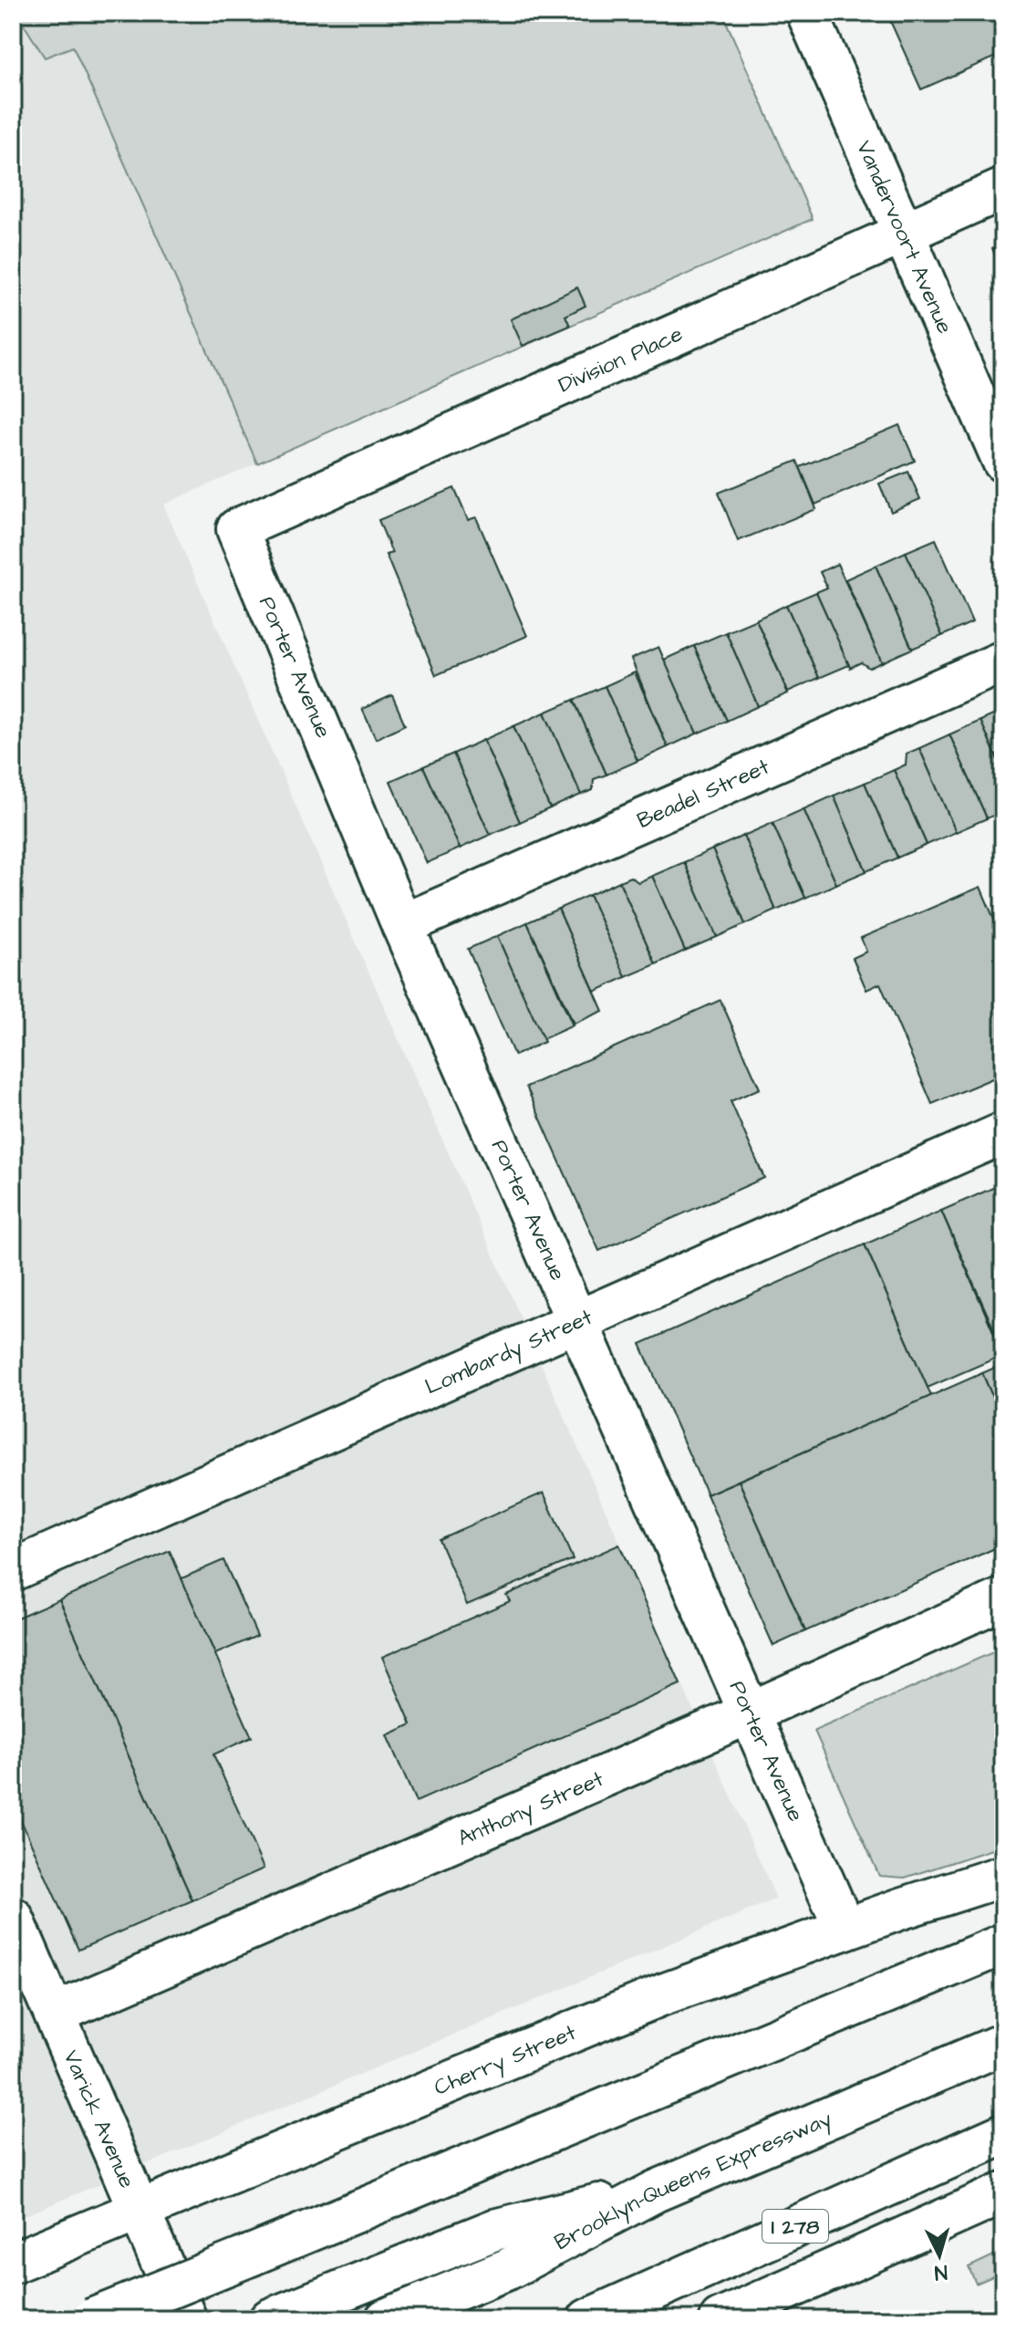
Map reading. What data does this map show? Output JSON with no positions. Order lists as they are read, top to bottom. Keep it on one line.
{"streets":{"main road":["Vandervoort Avenue","Division Place","Porter Avenue","Beadel Street","Lombardy Street","Anthony Street","Cherry Street","Varick Avenue","Brooklyn-Queens Expressway","I 278"]},"crossings":[["Vandervoort Avenue","Division Place"],["Division Place","Porter Avenue"],["Porter Avenue","Beadel Street"],["Porter Avenue","Lombardy Street"],["Porter Avenue","Anthony Street"],["Porter Avenue","Cherry Street"],["Anthony Street","Varick Avenue"],["Cherry Street","Varick Avenue"]],"north":"bottom"}
